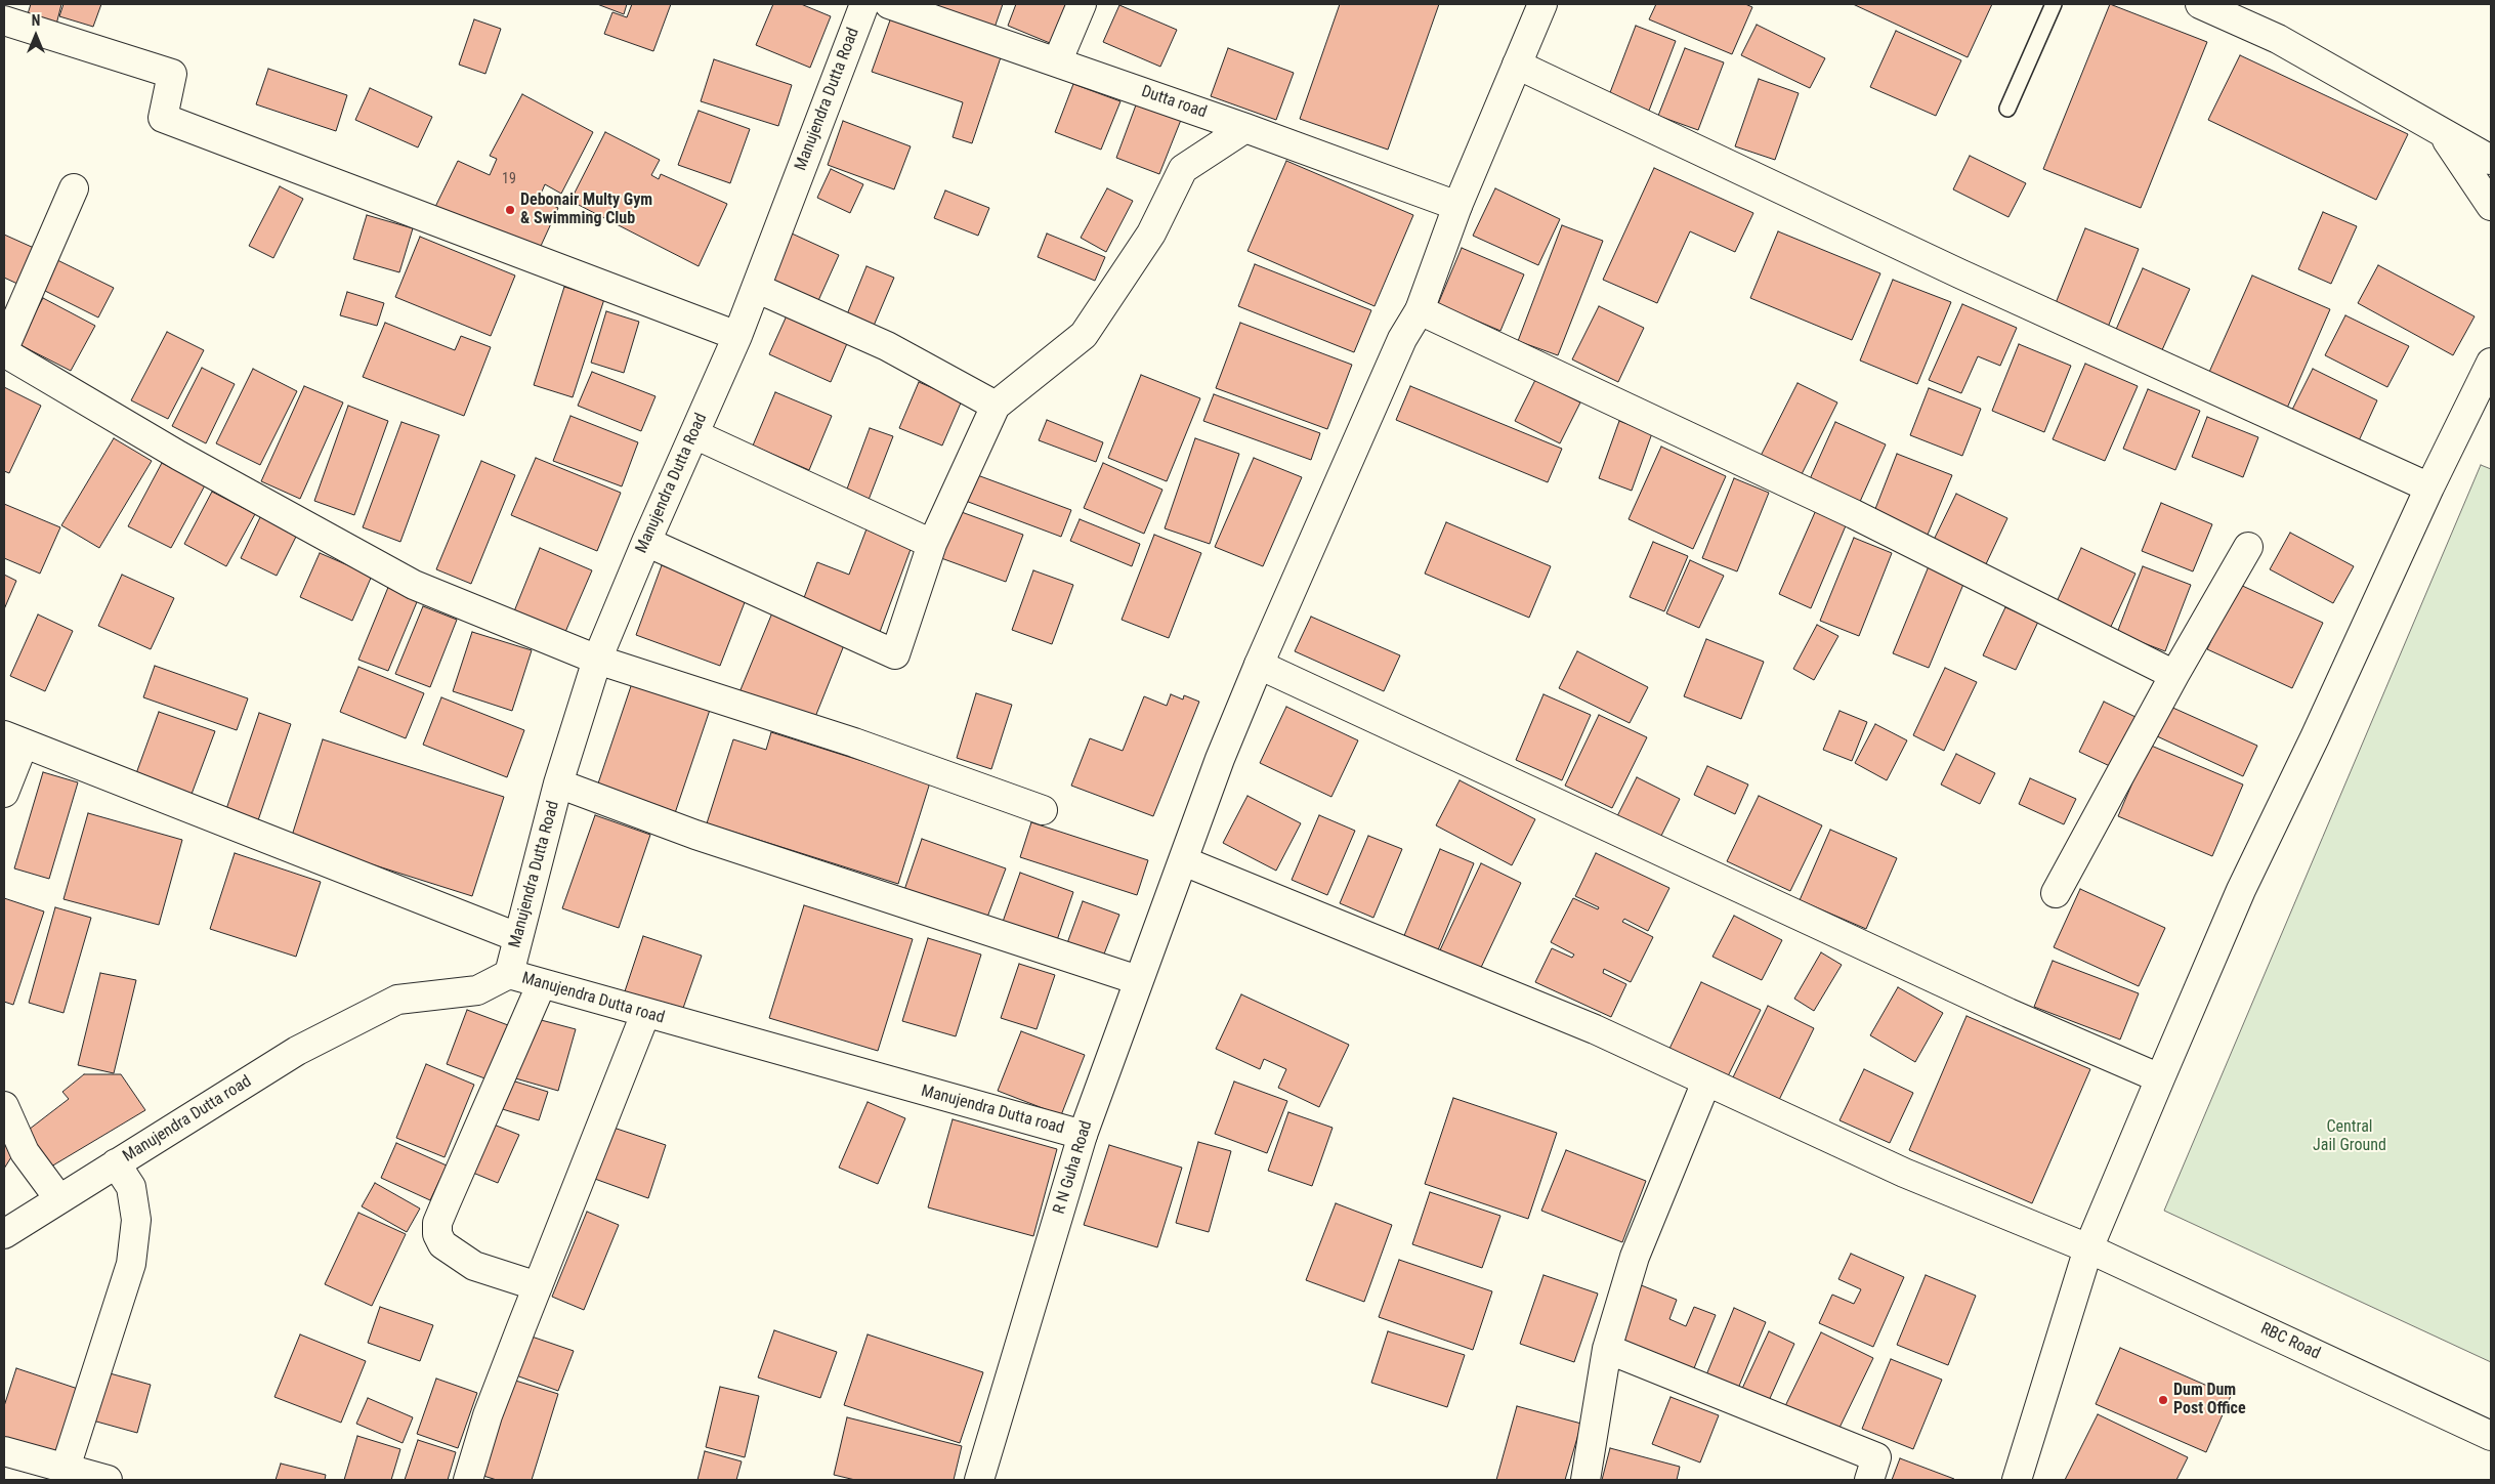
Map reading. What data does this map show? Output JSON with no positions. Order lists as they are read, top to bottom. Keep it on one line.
{"streets":{"street":["Manujendra Dutta Road","Dutta road","Manujendra Dutta road","R N Guha Road","RBC Road"]},"crossings":[["Manujendra Dutta Road","Manujendra Dutta road"],["Dutta road","R N Guha Road"],["Manujendra Dutta road","R N Guha Road"],["R N Guha Road","RBC Road"]],"parks":["Central Jail Ground"],"places":["Debonair Multy Gym & Swimming Club","Dum Dum Post Office"],"house_numbers":["19"],"north":"top"}
